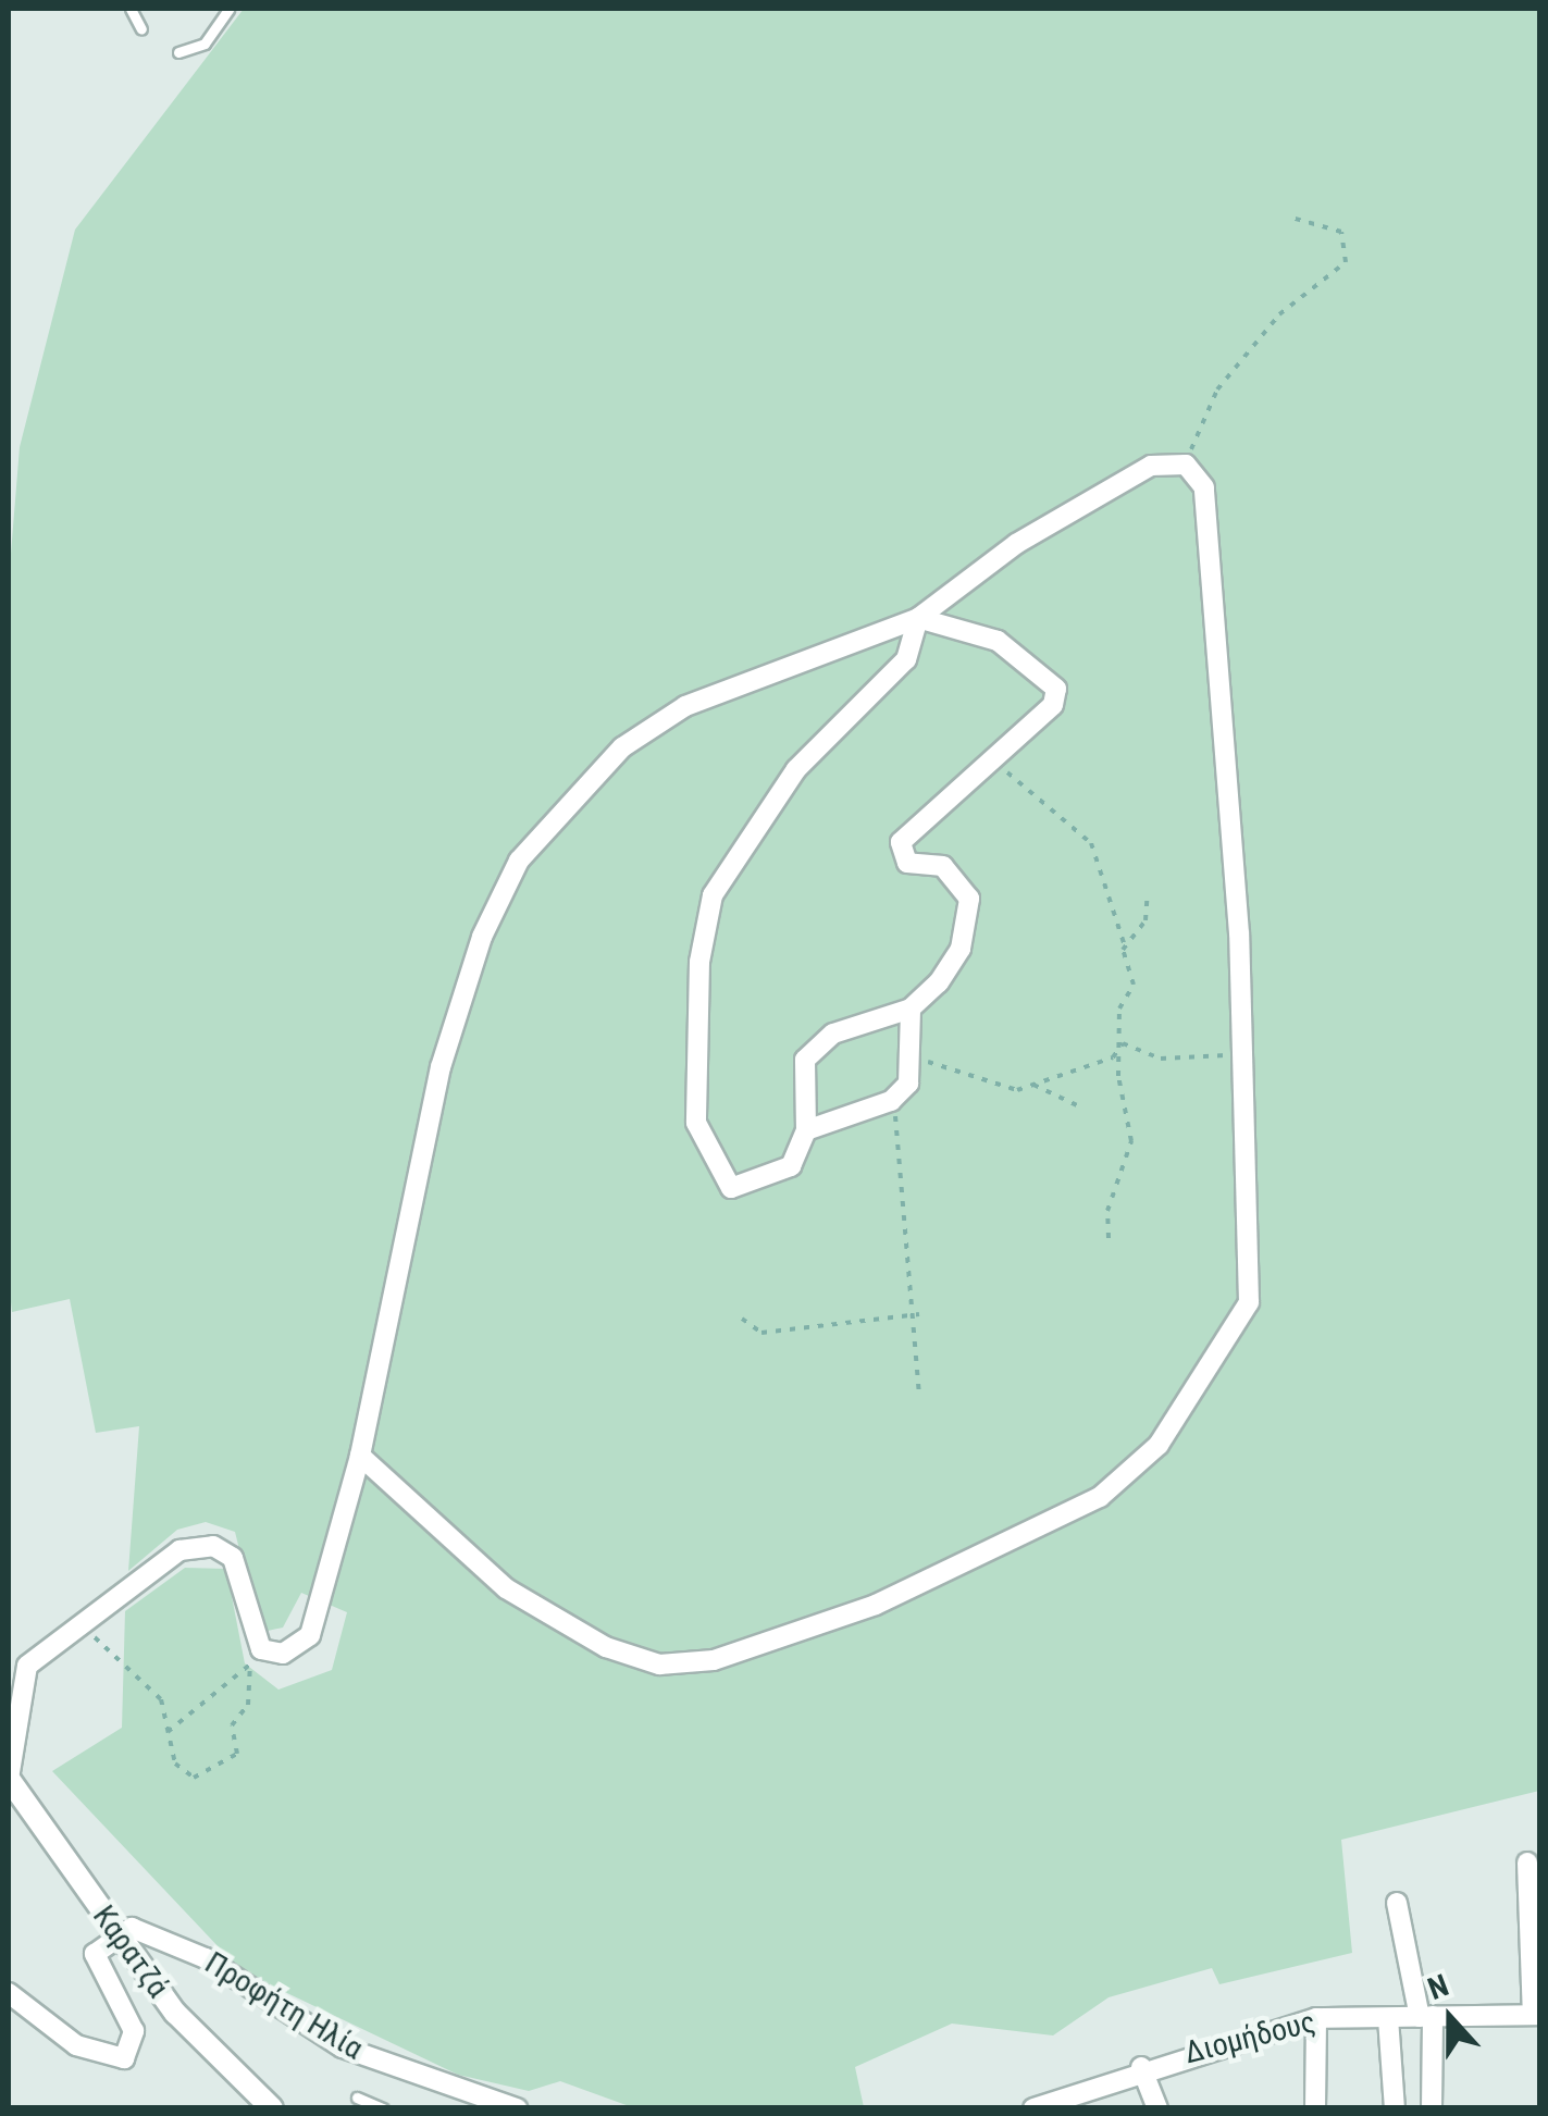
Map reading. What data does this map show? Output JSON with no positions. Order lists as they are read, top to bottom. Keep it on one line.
{"streets":{"street":["Καρατζά","Προφήτη Ηλία","Διομήδους"]},"crossings":[["Καρατζά","Προφήτη Ηλία"]],"north":"top"}
